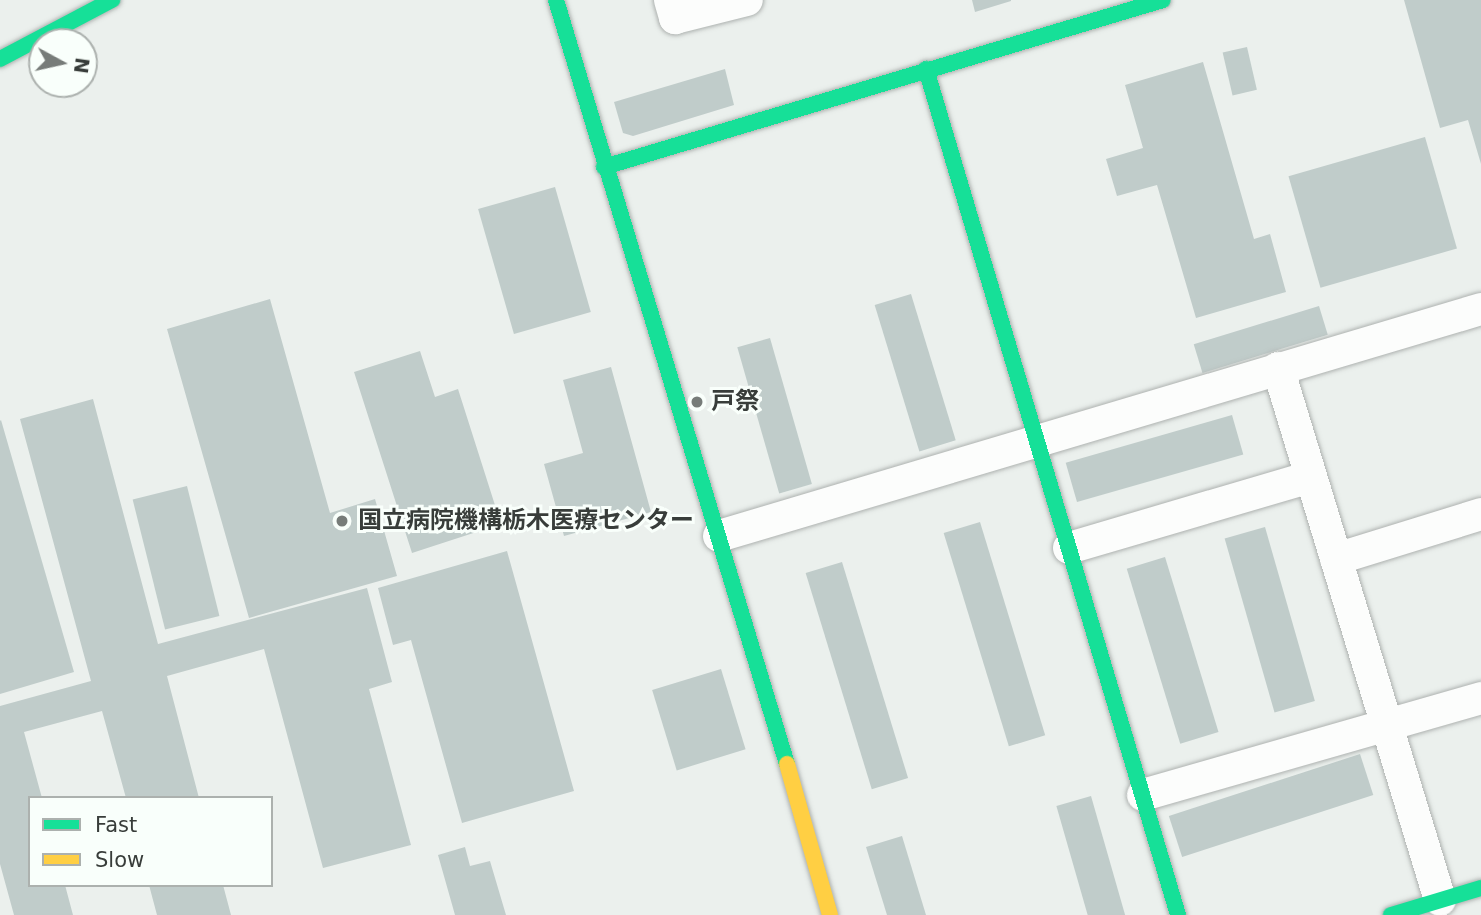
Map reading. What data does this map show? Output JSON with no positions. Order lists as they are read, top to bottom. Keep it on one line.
{"places":["戸祭","国立病院機構栃木医療センター"],"legend":["Fast","Slow"],"north":"right"}
